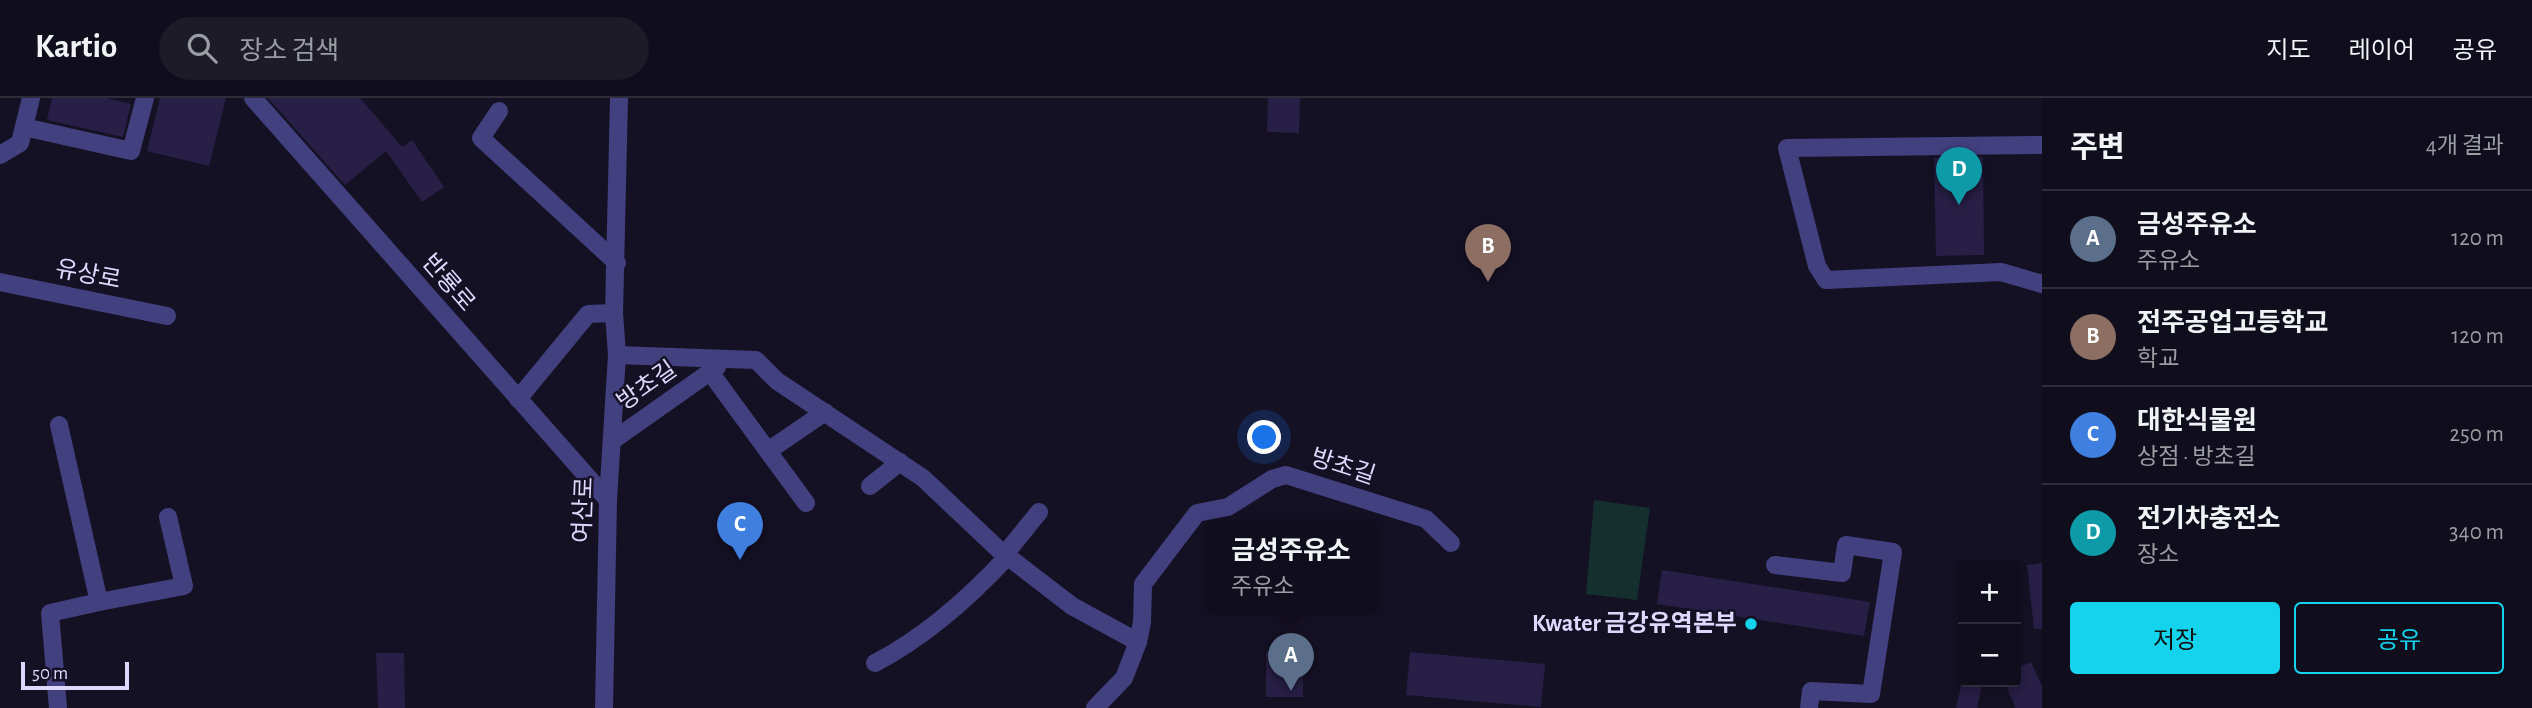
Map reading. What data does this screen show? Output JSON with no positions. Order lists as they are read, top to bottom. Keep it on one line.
{"streets":{"street":["유상로","반룡로","방초길","여산로"]},"crossings":[["반룡로","여산로"],["방초길","여산로"]],"places":["Kwater 금강유역본부"],"scale_bar":"50 m","page":{"header":"Kartio","search":"장소 검색","nav":["지도","레이어","공유"],"heading":["주변","4개 결과"],"pins":["D","B","C","A"],"list":[{"mark":"A","name":"금성주유소","note":"주유소","value":"120 m"},{"mark":"B","name":"전주공업고등학교","note":"학교","value":"120 m"},{"mark":"C","name":"대한식물원","note":"상점 · 방초길","value":"250 m"},{"mark":"D","name":"전기차충전소","note":"장소","value":"340 m"}],"popup":["금성주유소","주유소"],"map_buttons":["+","−"],"buttons":["저장","공유"],"scale":"50 m"}}
